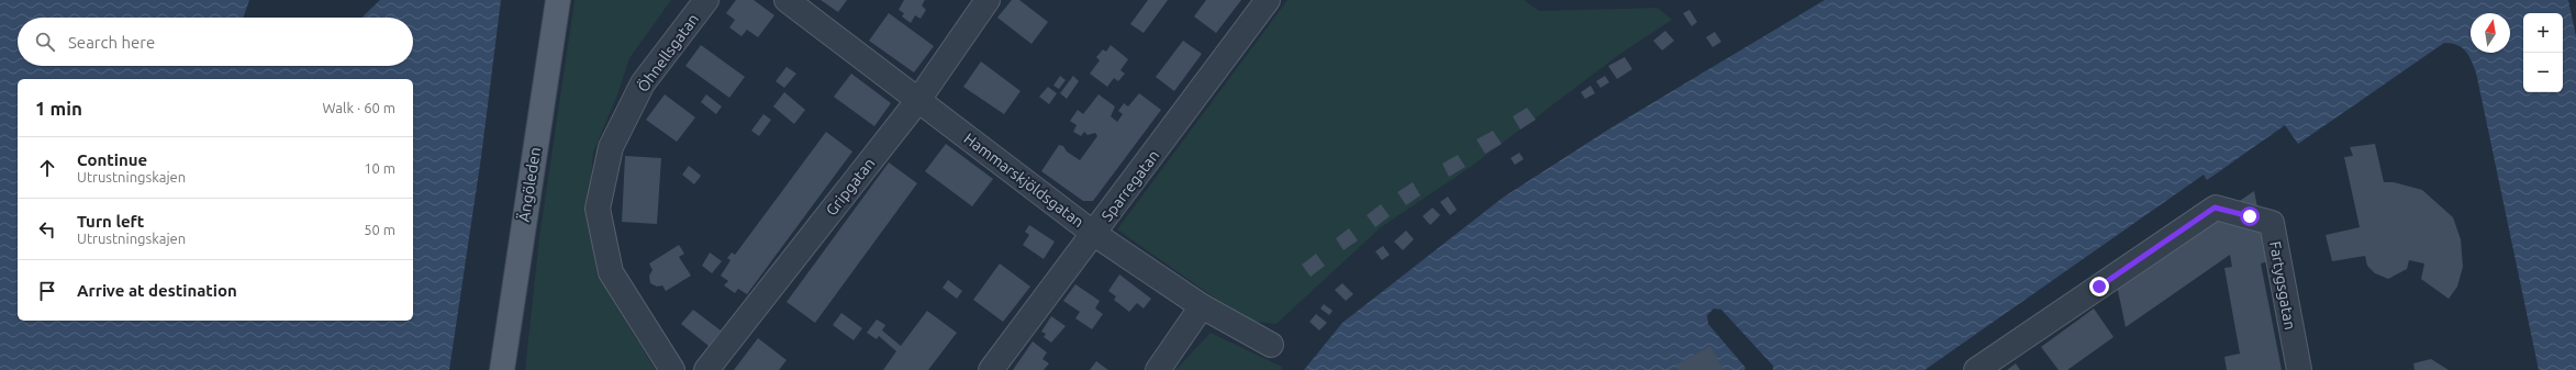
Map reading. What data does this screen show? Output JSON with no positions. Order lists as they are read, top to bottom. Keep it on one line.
{"streets":{"main road":["Ängöleden"],"street":["Öhnellsgatan","Hammarskjöldsgatan","Sparregatan","Gripgatan","Fartygsgatan"]},"crossings":[["Hammarskjöldsgatan","Sparregatan"],["Hammarskjöldsgatan","Gripgatan"]],"north":"top","page":{"map_buttons":["+","−"],"search":"Search here","heading":["1 min","Walk · 60 m"],"list":[["Continue","Utrustningskajen","10 m"],["Turn left","Utrustningskajen","50 m"],"Arrive at destination"]}}
